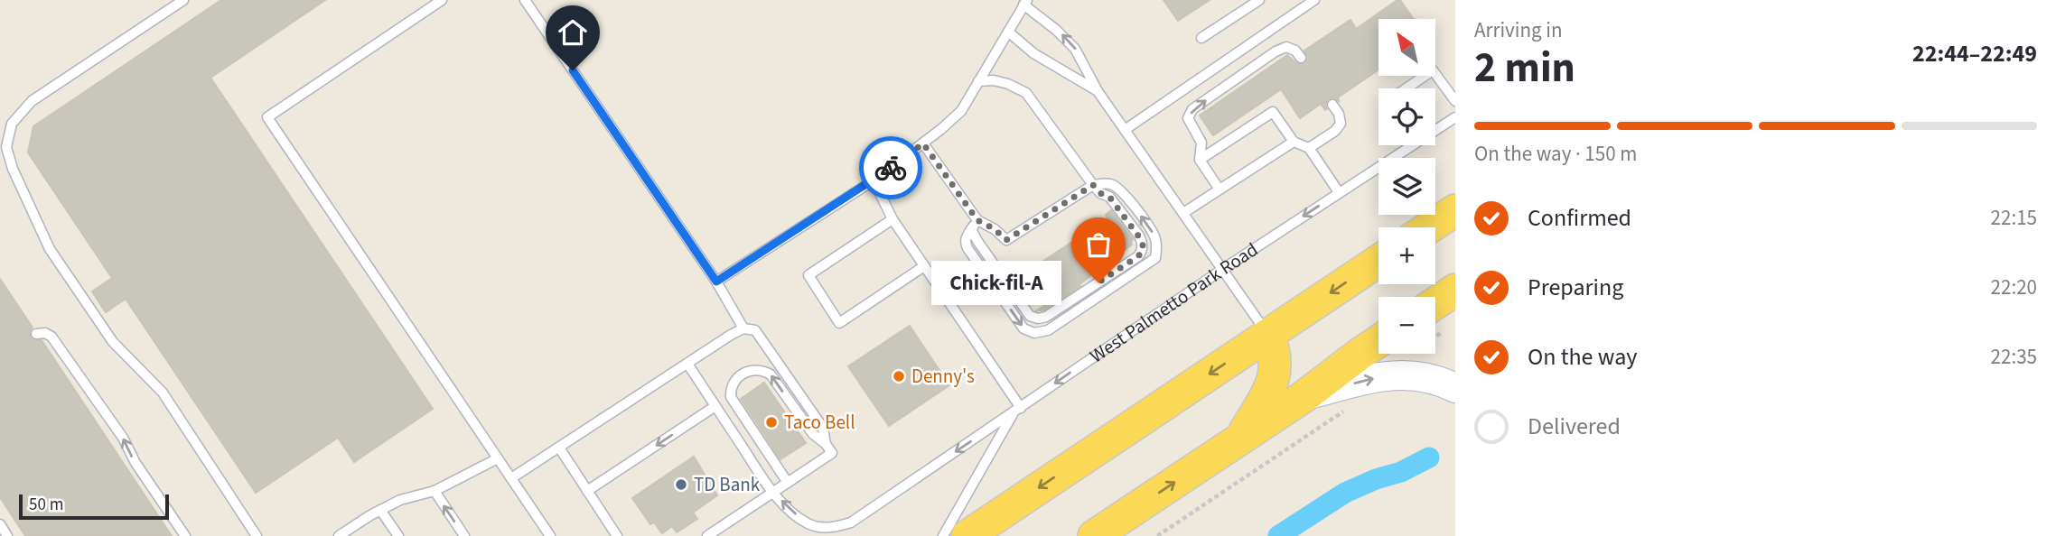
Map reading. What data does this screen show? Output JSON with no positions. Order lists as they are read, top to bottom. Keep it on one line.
{"streets":{"lane":["West Palmetto Park Road"]},"places":["Chick-fil-A","Denny's","Taco Bell","TD Bank"],"scale_bar":"50 m","north":"top left","page":{"heading":["2 min","Arriving in","22:44–22:49"],"map_buttons":["+","−"],"bar":"On the way · 150 m","list":[["Confirmed","22:15"],["Preparing","22:20"],["On the way","22:35"],"Delivered"],"bubble":"Chick-fil-A","scale":"50 m"}}
